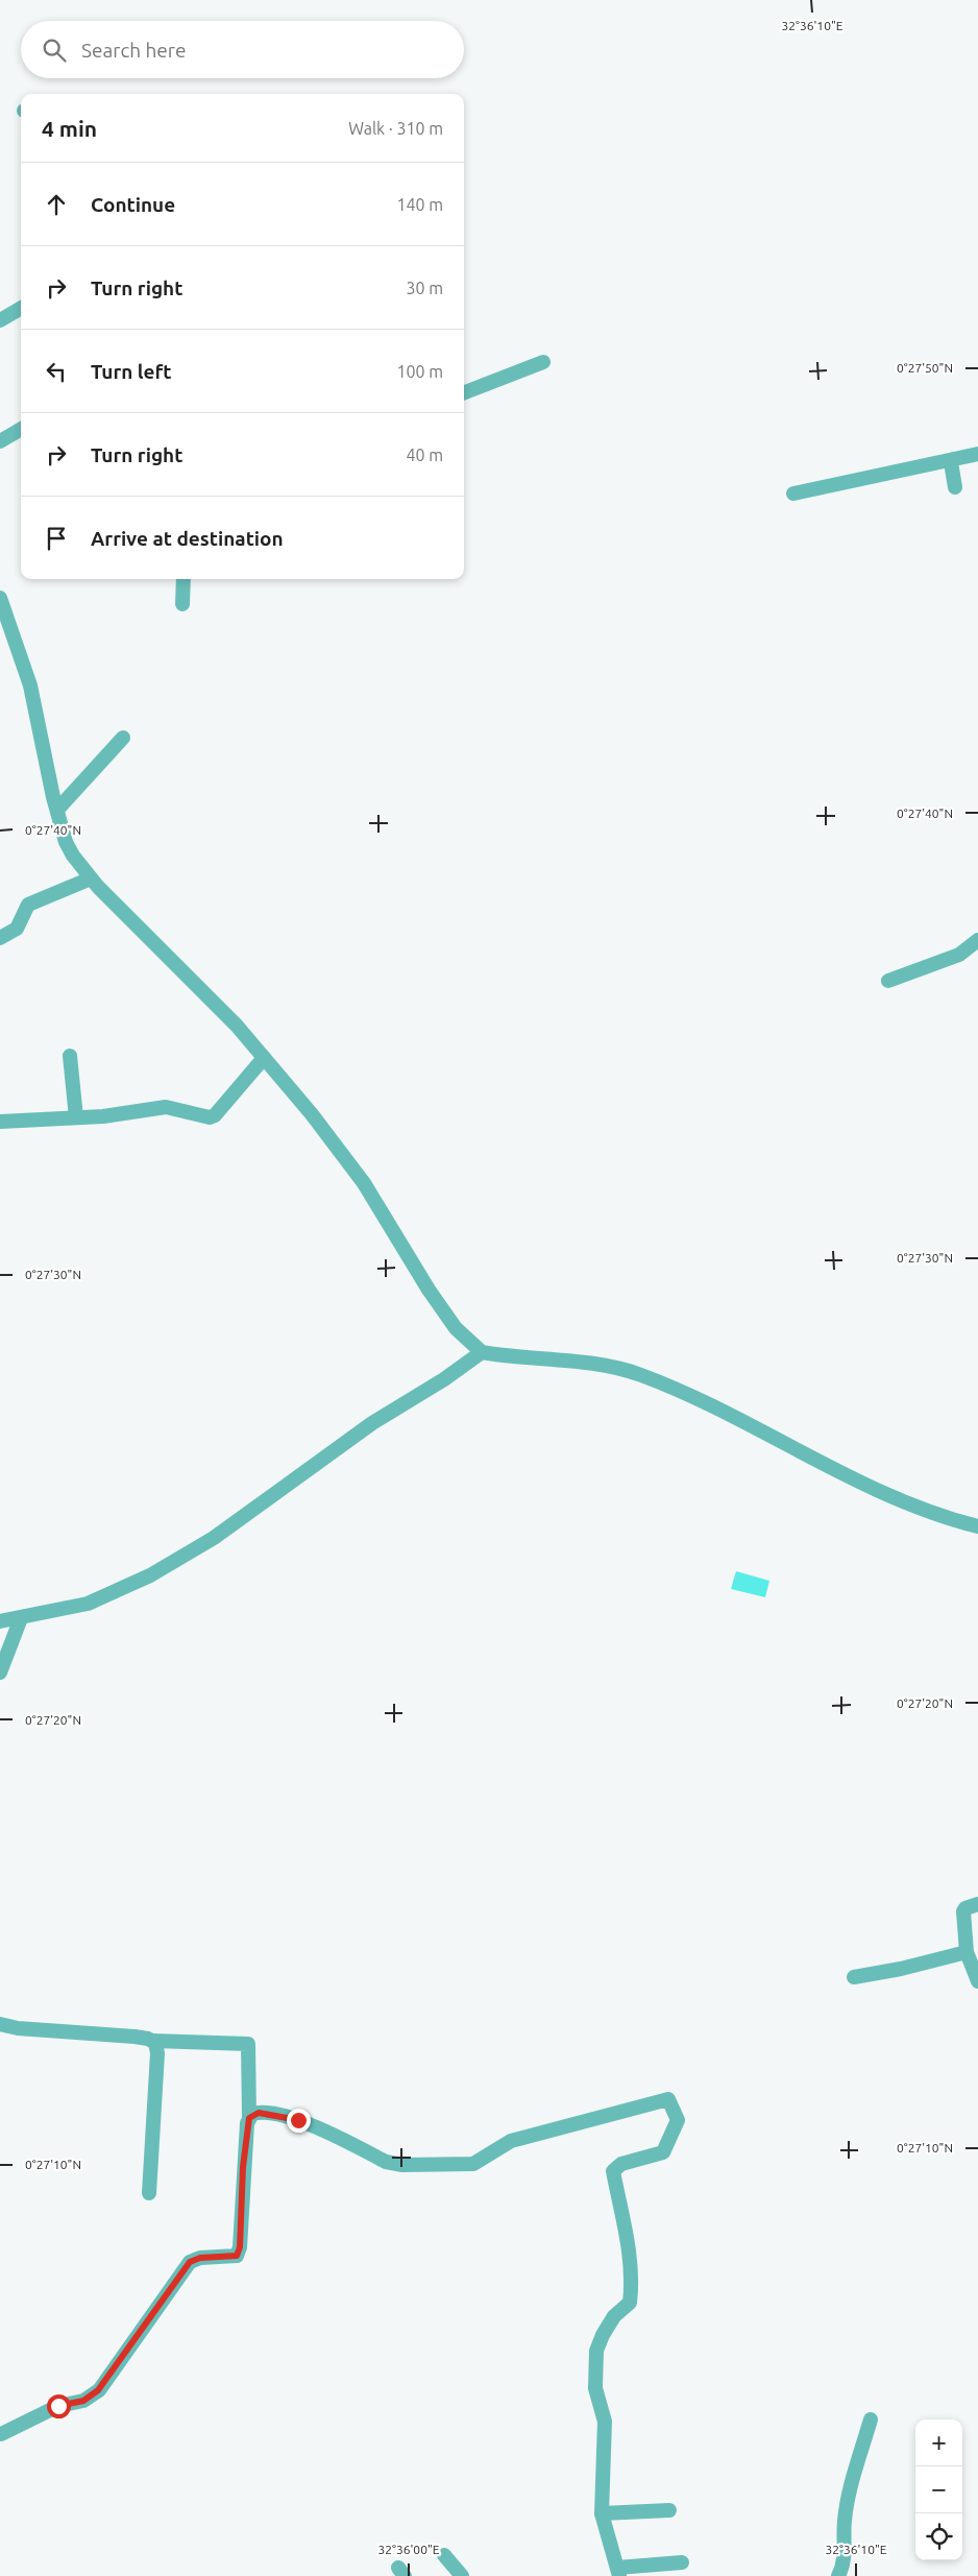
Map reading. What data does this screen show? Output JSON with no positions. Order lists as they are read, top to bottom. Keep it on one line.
{"page":{"search":"Search here","heading":["4 min","Walk · 310 m"],"list":[["Continue","140 m"],["Turn right","30 m"],["Turn left","100 m"],["Turn right","40 m"],"Arrive at destination"],"map_buttons":["+","−"]},"coordinates":["32°36'10\"E","0°27'50\"N","0°27'40\"N","0°27'30\"N","0°27'20\"N","0°27'10\"N","32°36'00\"E"]}
